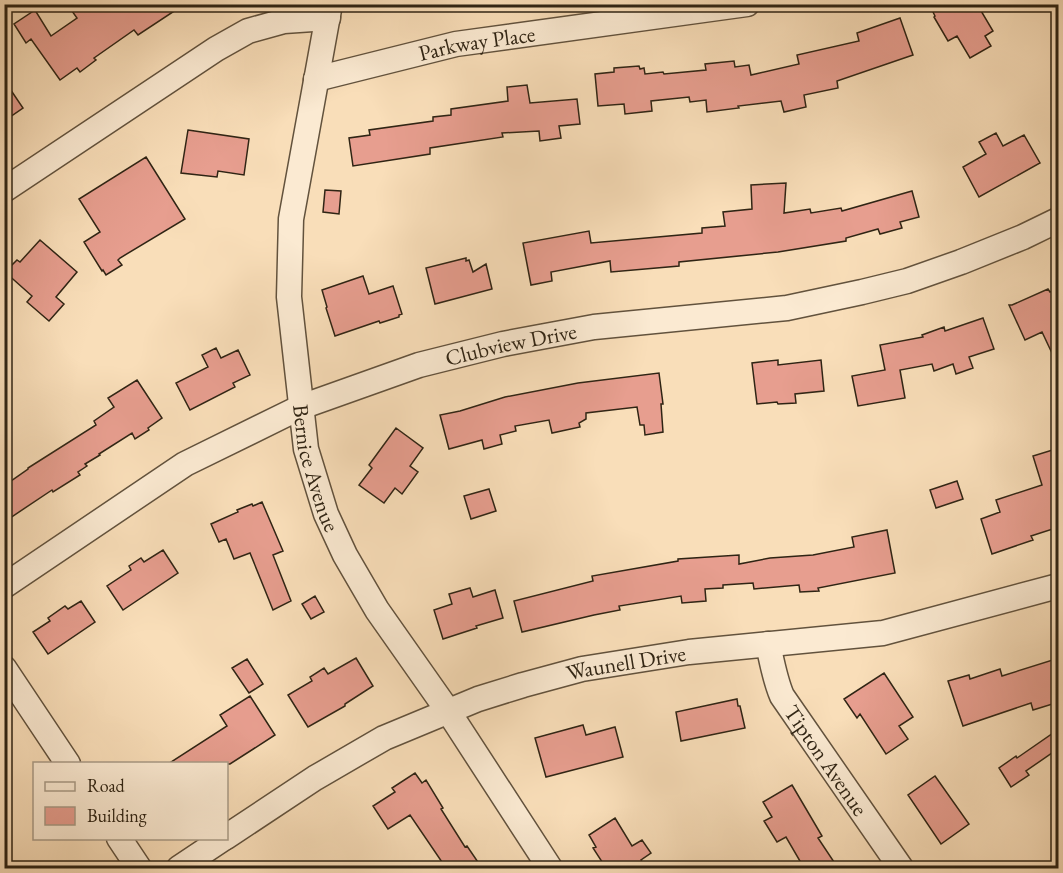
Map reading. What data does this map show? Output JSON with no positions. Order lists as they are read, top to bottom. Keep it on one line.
{"streets":{"street":["Parkway Place","Clubview Drive","Bernice Avenue","Waunell Drive","Tipton Avenue"]},"crossings":[["Parkway Place","Bernice Avenue"],["Clubview Drive","Bernice Avenue"],["Bernice Avenue","Waunell Drive"],["Waunell Drive","Tipton Avenue"]],"legend":["Road","Building"]}
